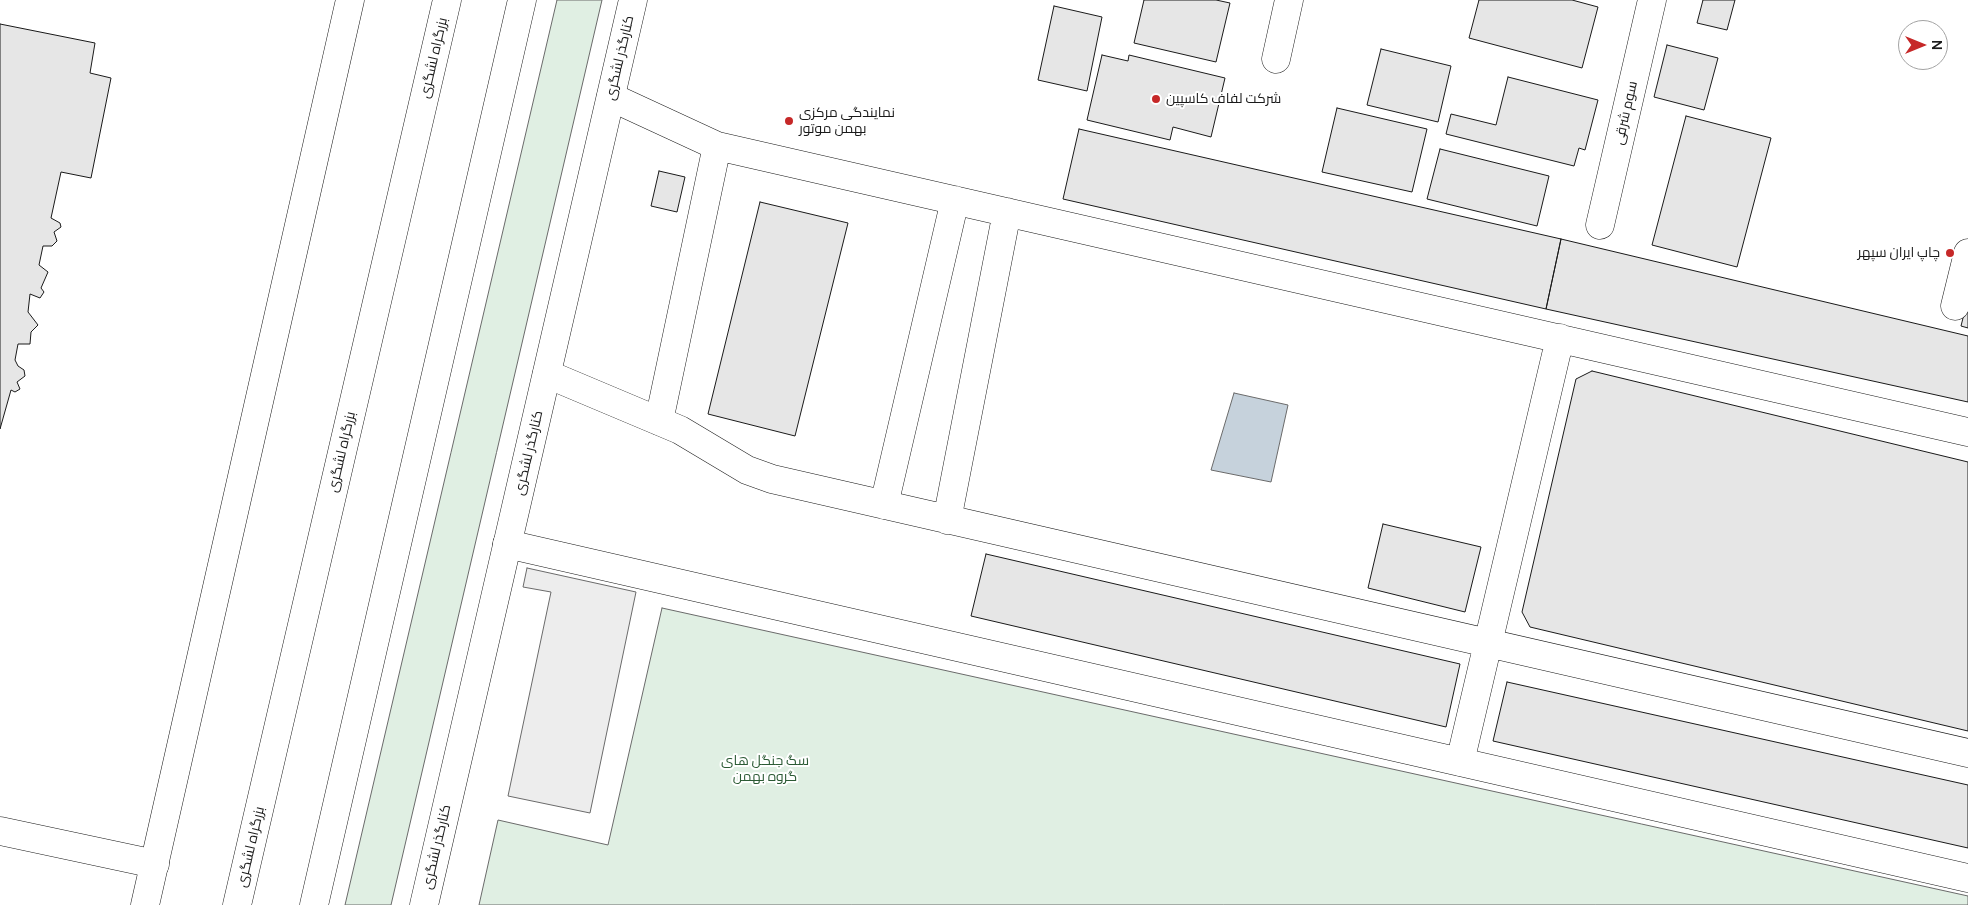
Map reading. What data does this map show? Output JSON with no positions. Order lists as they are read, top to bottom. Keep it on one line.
{"streets":{"main road":["بزرگراه لشگری","کنارگذر لشگری","سوم شرقی"]},"parks":["سگ جنگل های گروه بهمن"],"places":["شرکت لفاف کاسپین","نمایندگی مرکزی بهمن موتور","چاپ ایران سپهر"],"north":"right"}
